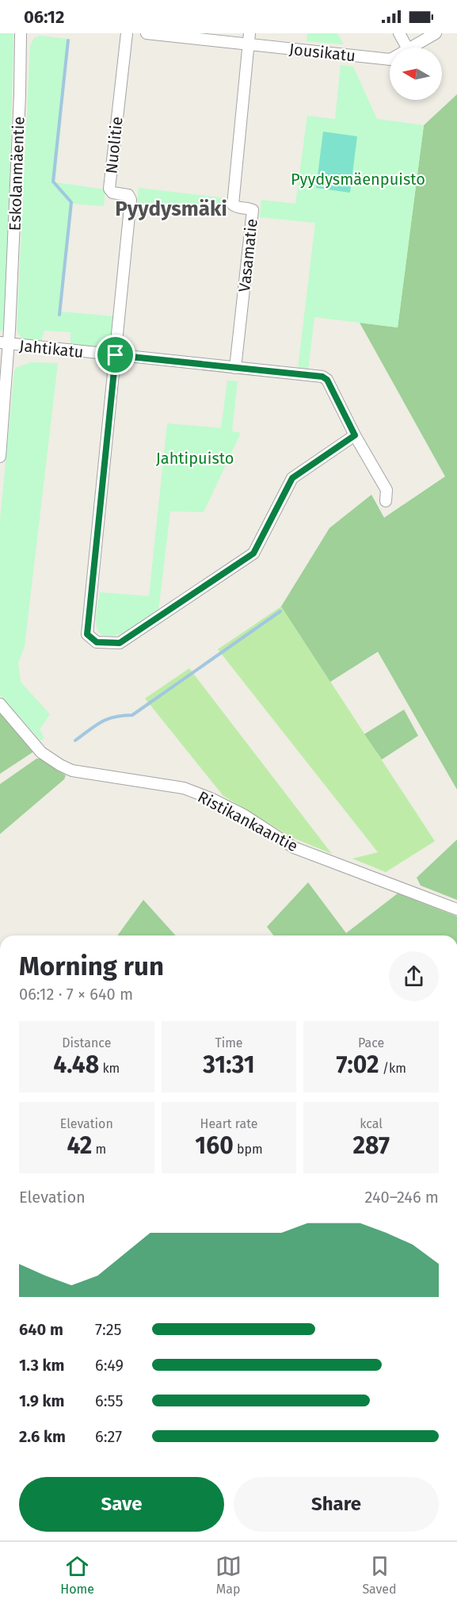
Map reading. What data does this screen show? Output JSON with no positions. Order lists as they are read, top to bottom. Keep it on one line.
{"streets":{"street":["Jousikatu","Nuolitie","Eskolanmäentie","Vasamatie","Jahtikatu","Ristikankaantie"]},"crossings":[["Jousikatu","Vasamatie"],["Nuolitie","Jahtikatu"],["Eskolanmäentie","Jahtikatu"],["Vasamatie","Jahtikatu"]],"districts":["Pyydysmäki"],"parks":["Pyydysmäenpuisto","Jahtipuisto"],"north":"left","page":{"status":"06:12","heading":["Morning run","06:12 · 7 × 640 m"],"stats":[["Distance","4.48 km"],["Time","31:31"],["Pace","7:02 /km"],["Elevation","42 m"],["Heart rate","160 bpm"],["kcal","287"]],"chart":["Elevation","240–246 m"],"list":[{"name":"640 m","note":"7:25"},{"name":"1.3 km","note":"6:49"},{"name":"1.9 km","note":"6:55"},{"name":"2.6 km","note":"6:27"}],"buttons":["Save","Share"],"tabs":["Home","Map","Saved"]}}
